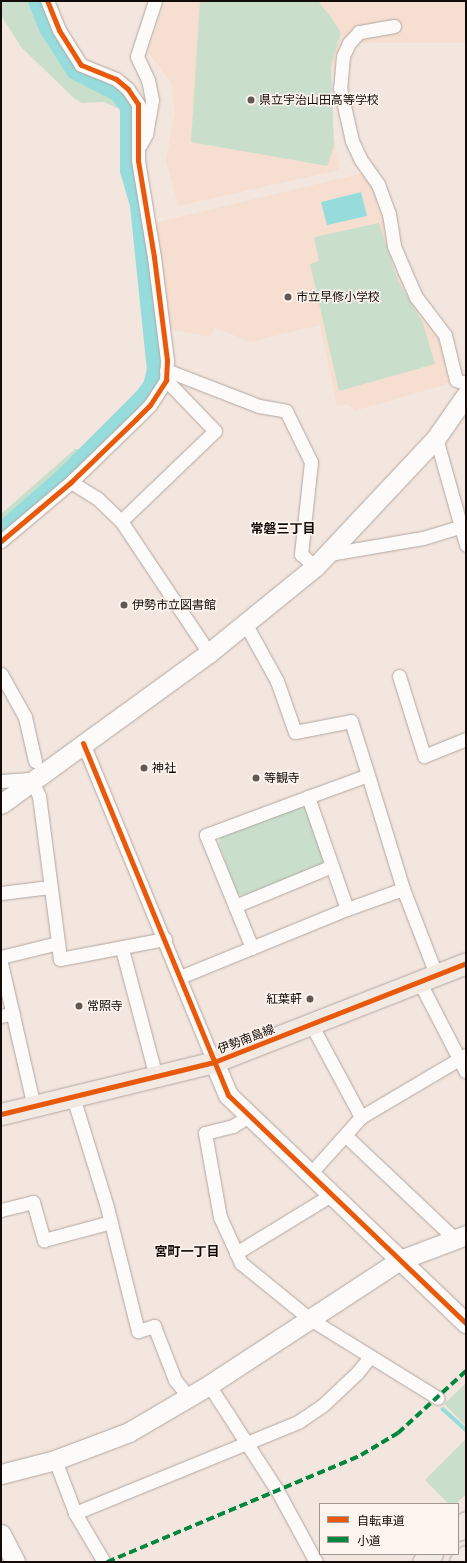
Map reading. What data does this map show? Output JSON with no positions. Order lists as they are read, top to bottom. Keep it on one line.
{"streets":{"main road":["伊勢南島線"]},"districts":["常磐三丁目","宮町一丁目"],"places":["県立宇治山田高等学校","市立早修小学校","伊勢市立図書館","神社","等観寺","紅葉軒","常照寺"],"legend":["自転車道","小道"]}
